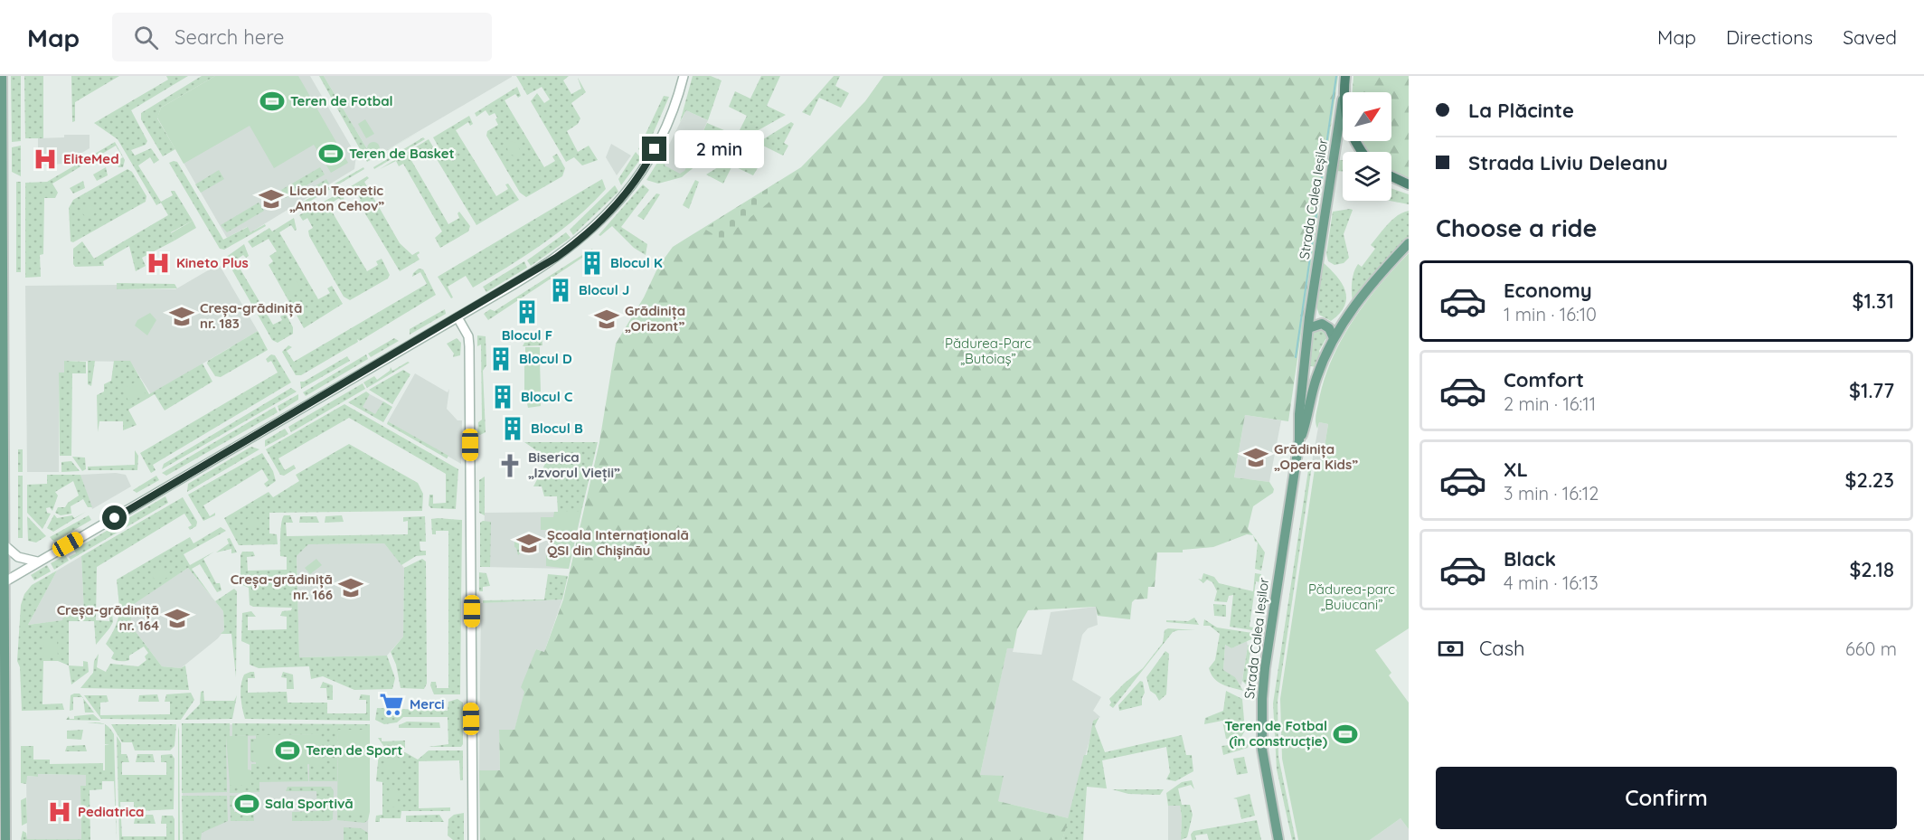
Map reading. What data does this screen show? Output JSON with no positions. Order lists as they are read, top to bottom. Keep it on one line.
{"streets":{"main road":["Strada Calea Ieșilor"]},"parks":["Pădurea-Parc „Butoiaș”","Pădurea-parc „Buiucani”"],"places":{"sports":["Teren de Fotbal","Teren de Basket","Teren de Fotbal (în construcție)","Teren de Sport","Sala Sportivă"],"hospital":["EliteMed","Kineto Plus","Pediatrica"],"school or university":["Liceul Teoretic „Anton Cehov”","Creșa-grădiniță nr. 183","Grădinița „Orizont”","Grădinița „Opera Kids”","Școala Internațională QSI din Chișinău","Creșa-grădiniță nr. 166","Creșa-grădiniță nr. 164"],"building":["Blocul K","Blocul J","Blocul F","Blocul D","Blocul C","Blocul B"],"church":["Biserica „Izvorul Vieții”"],"supermarket":["Merci"]},"north":"top right","page":{"header":"Map","search":"Search here","nav":["Map","Directions","Saved"],"banner":["La Plăcinte","Strada Liviu Deleanu"],"bubble":"2 min","heading":"Choose a ride","list":[{"name":"Economy","note":"1 min · 16:10","value":"$1.31"},{"name":"Comfort","note":"2 min · 16:11","value":"$1.77"},{"name":"XL","note":"3 min · 16:12","value":"$2.23"},{"name":"Black","note":"4 min · 16:13","value":"$2.18"}],"pay":["Cash","660 m"],"buttons":"Confirm"}}
